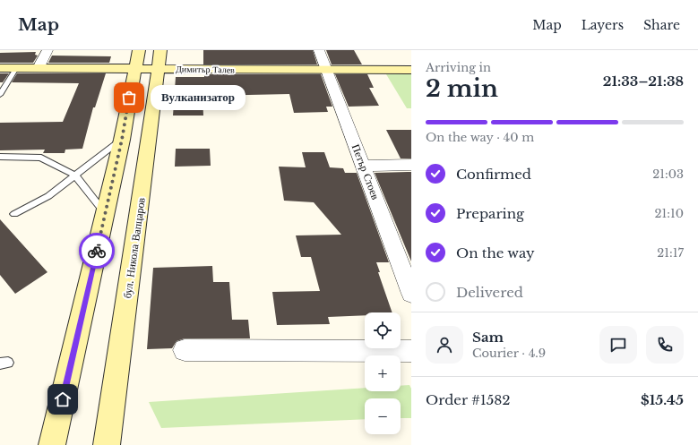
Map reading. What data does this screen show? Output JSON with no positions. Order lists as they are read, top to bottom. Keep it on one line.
{"streets":{"street":["Димитър Талев","Петър Стоев","бул. Никола Вапцаров"]},"crossings":[["Димитър Талев","Петър Стоев"],["Димитър Талев","бул. Никола Вапцаров"]],"places":["Вулканизатор"],"page":{"header":"Map","nav":["Map","Layers","Share"],"heading":["2 min","Arriving in","21:33–21:38"],"panel":["Sam","Courier · 4.9","Order #1582","$15.45"],"bubble":"Вулканизатор","bar":"On the way · 40 m","list":[["Confirmed","21:03"],["Preparing","21:10"],["On the way","21:17"],"Delivered"],"map_buttons":["+","−"]}}
